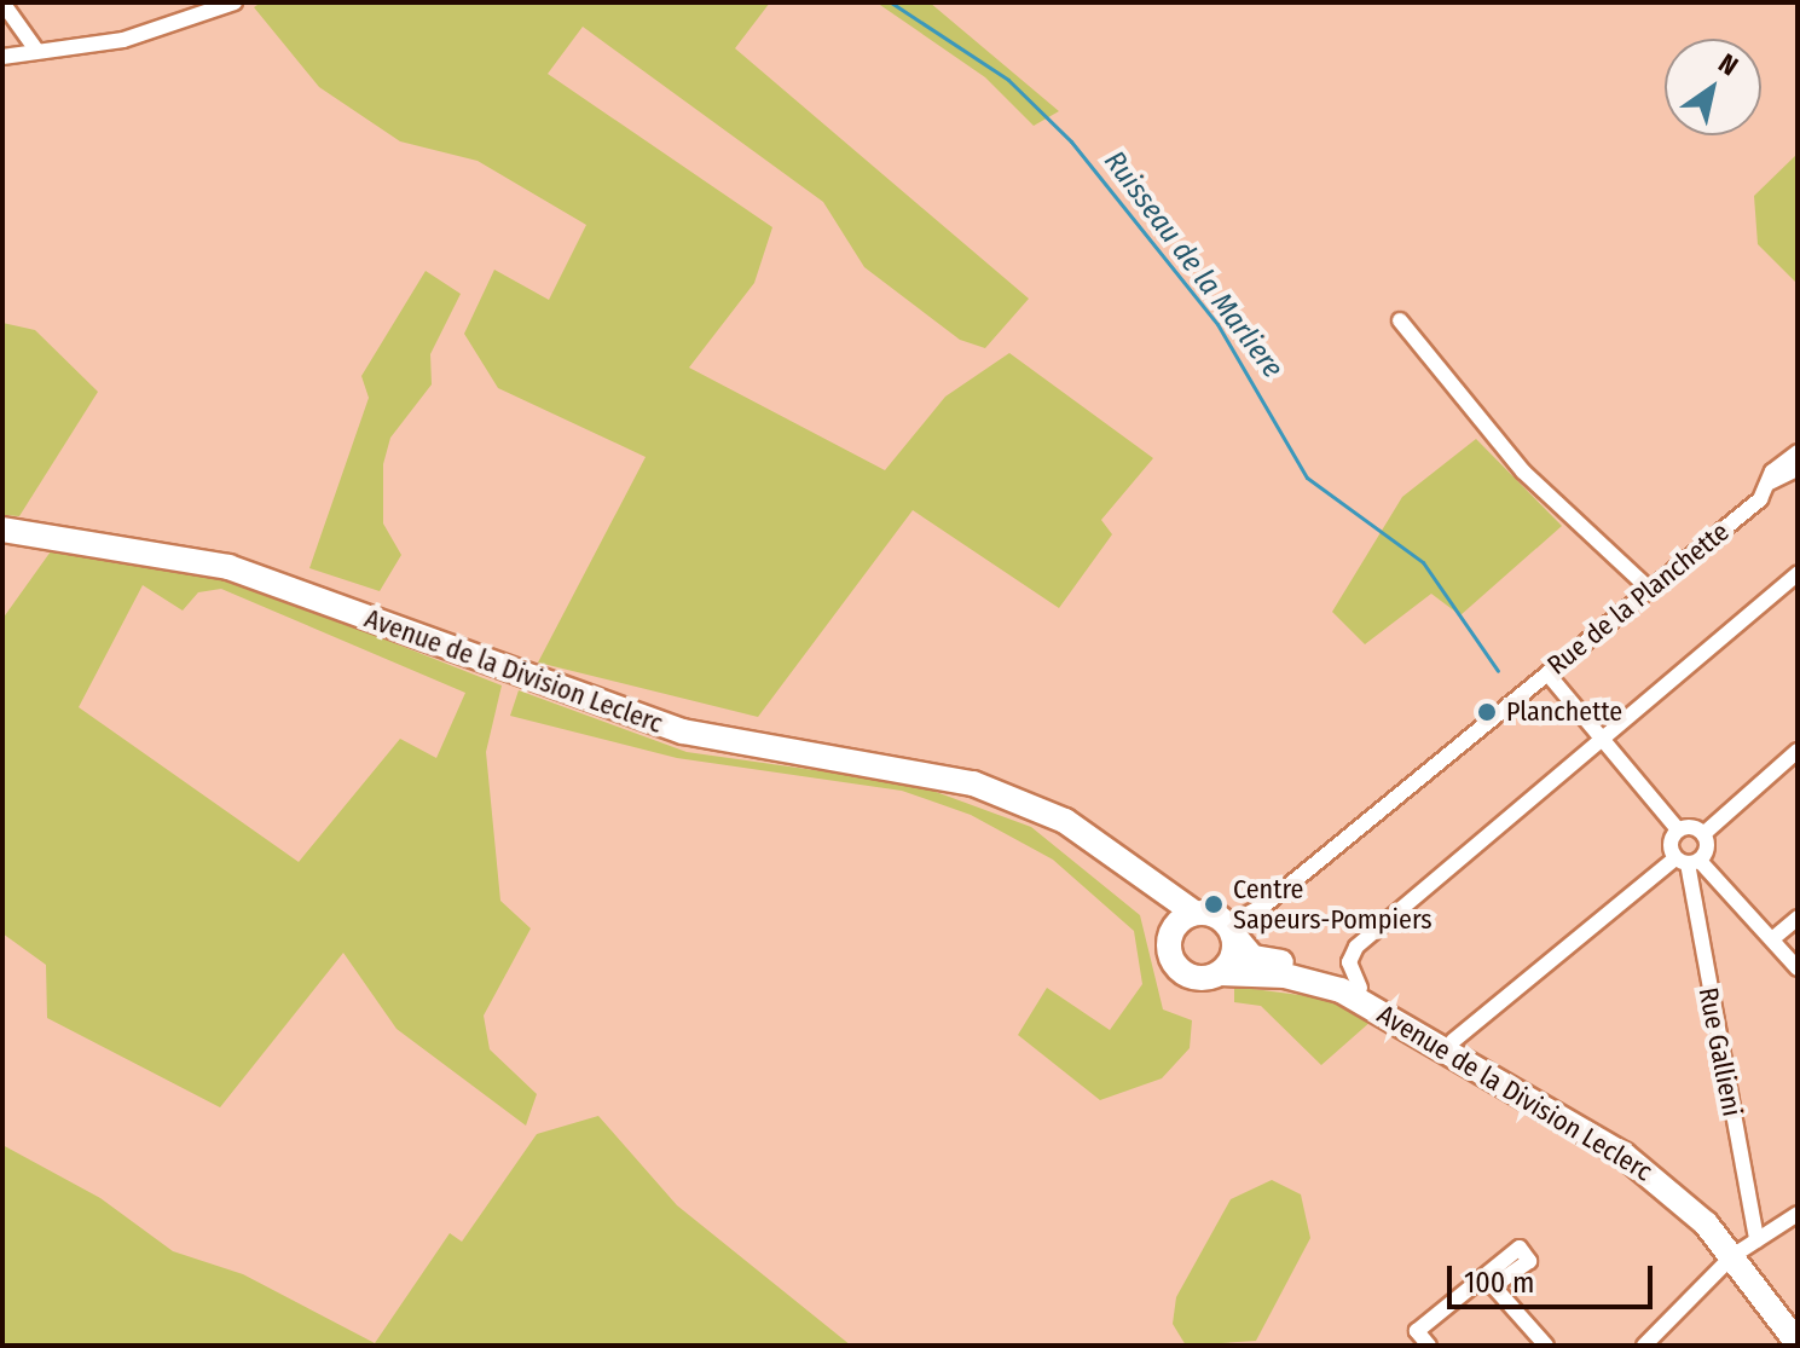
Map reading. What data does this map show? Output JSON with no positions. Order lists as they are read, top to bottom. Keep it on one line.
{"streets":{"main road":["Avenue de la Division Leclerc"],"street":["Rue de la Planchette","Rue Gallieni"]},"crossings":[["Rue de la Planchette","Avenue de la Division Leclerc"],["Avenue de la Division Leclerc","Rue Gallieni"]],"water":["Ruisseau de la Marliere"],"places":["Planchette","Centre Sapeurs-Pompiers"],"scale_bar":"100 m","north":"top right"}
